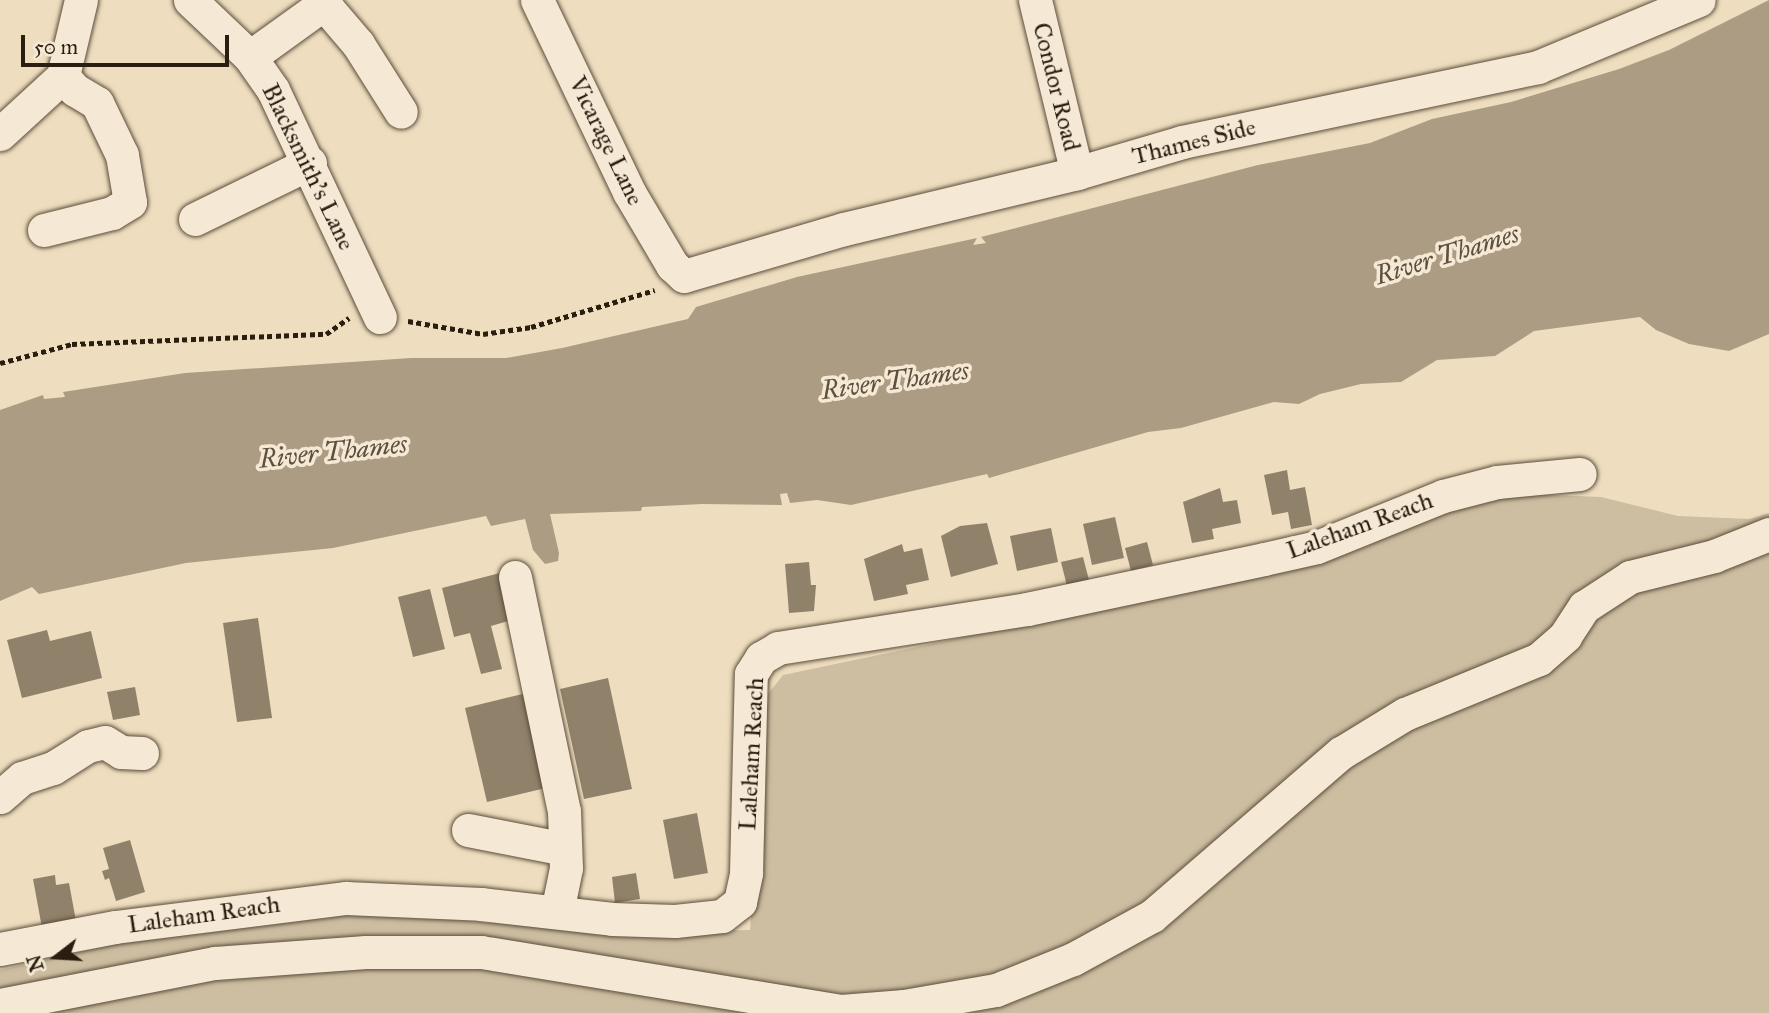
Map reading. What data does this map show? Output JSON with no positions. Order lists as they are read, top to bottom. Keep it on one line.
{"streets":{"street":["Condor Road","Vicarage Lane","Thames Side","Blacksmith's Lane","Laleham Reach"]},"crossings":[["Condor Road","Thames Side"],["Vicarage Lane","Thames Side"]],"water":["River Thames"],"scale_bar":"50 m","north":"left"}
